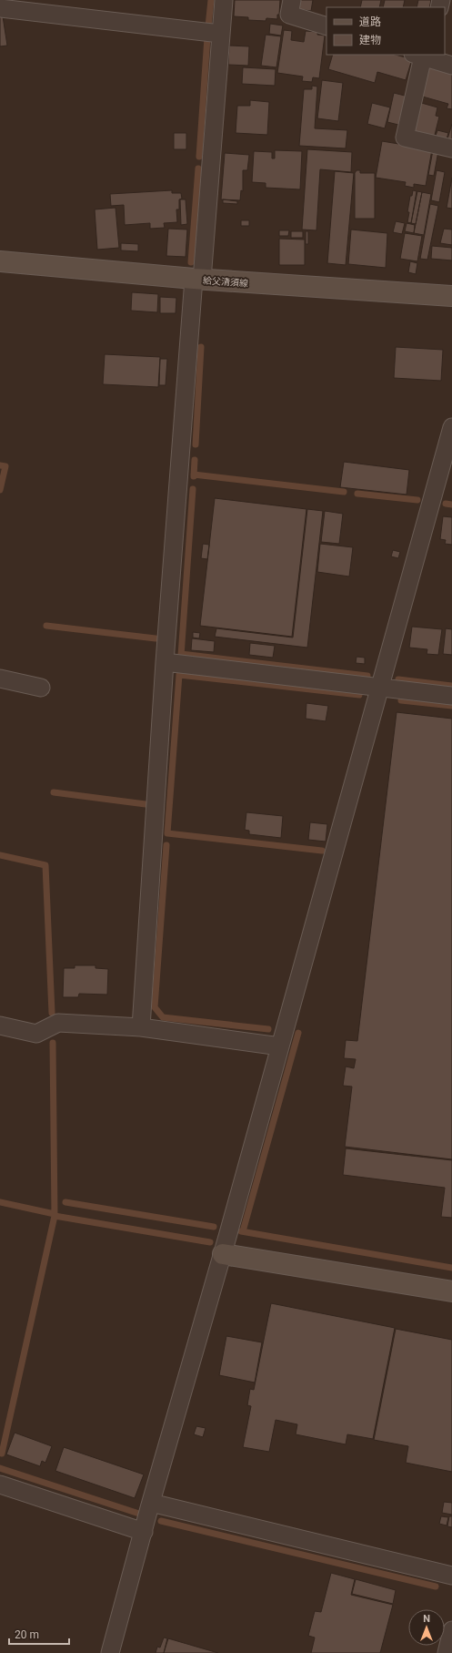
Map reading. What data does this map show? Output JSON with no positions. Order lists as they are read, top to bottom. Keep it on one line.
{"streets":{"main road":["給父清須線"]},"legend":["道路","建物"],"scale_bar":"20 m","north":"top"}
